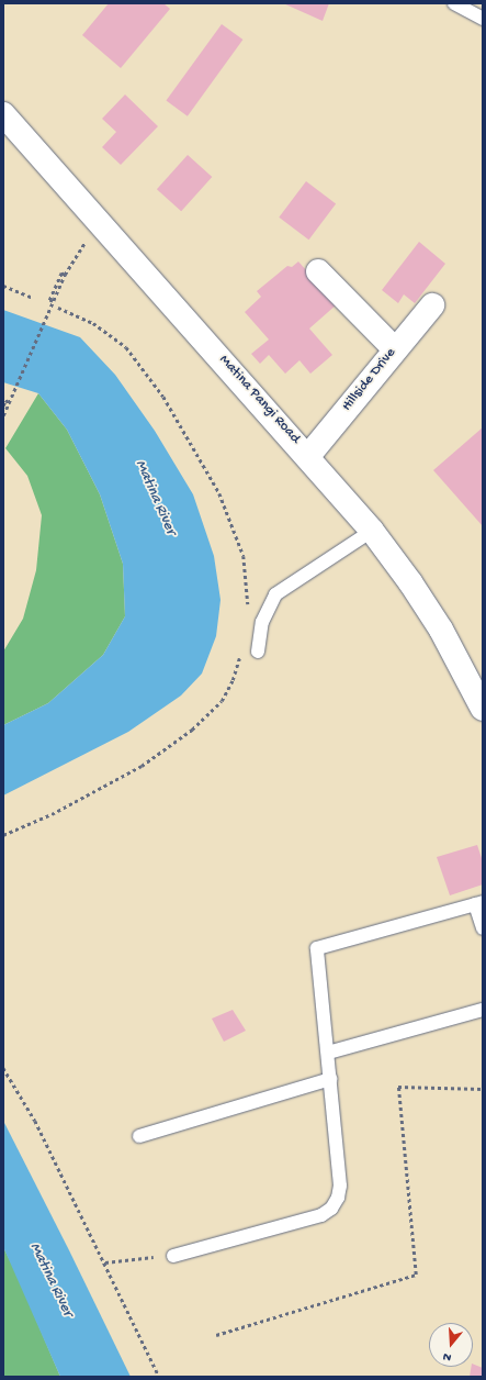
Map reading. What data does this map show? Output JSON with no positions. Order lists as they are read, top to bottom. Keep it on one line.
{"streets":{"street":["Hillside Drive","Matina Pangi Road"]},"crossings":[["Hillside Drive","Matina Pangi Road"]],"water":["Matina River"],"north":"bottom"}
